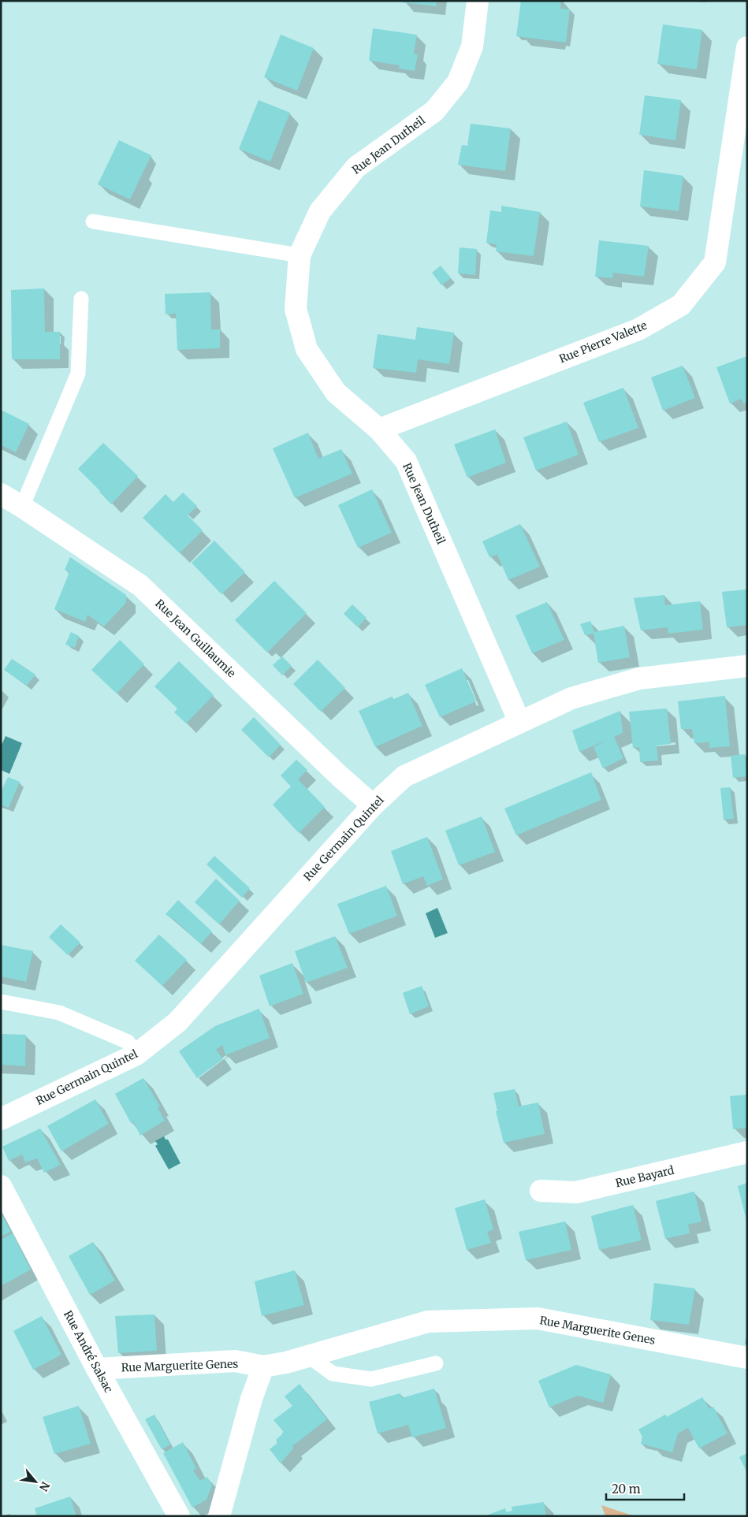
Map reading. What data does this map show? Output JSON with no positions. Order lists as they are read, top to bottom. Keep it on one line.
{"streets":{"street":["Rue Jean Dutheil","Rue Pierre Valette","Rue Jean Guillaumie","Rue Germain Quintel","Rue Bayard","Rue Marguerite Genes","Rue André Salsac"]},"crossings":[["Rue Jean Dutheil","Rue Pierre Valette"],["Rue Jean Dutheil","Rue Germain Quintel"],["Rue Jean Guillaumie","Rue Germain Quintel"],["Rue Marguerite Genes","Rue André Salsac"]],"scale_bar":"20 m","north":"bottom right"}
